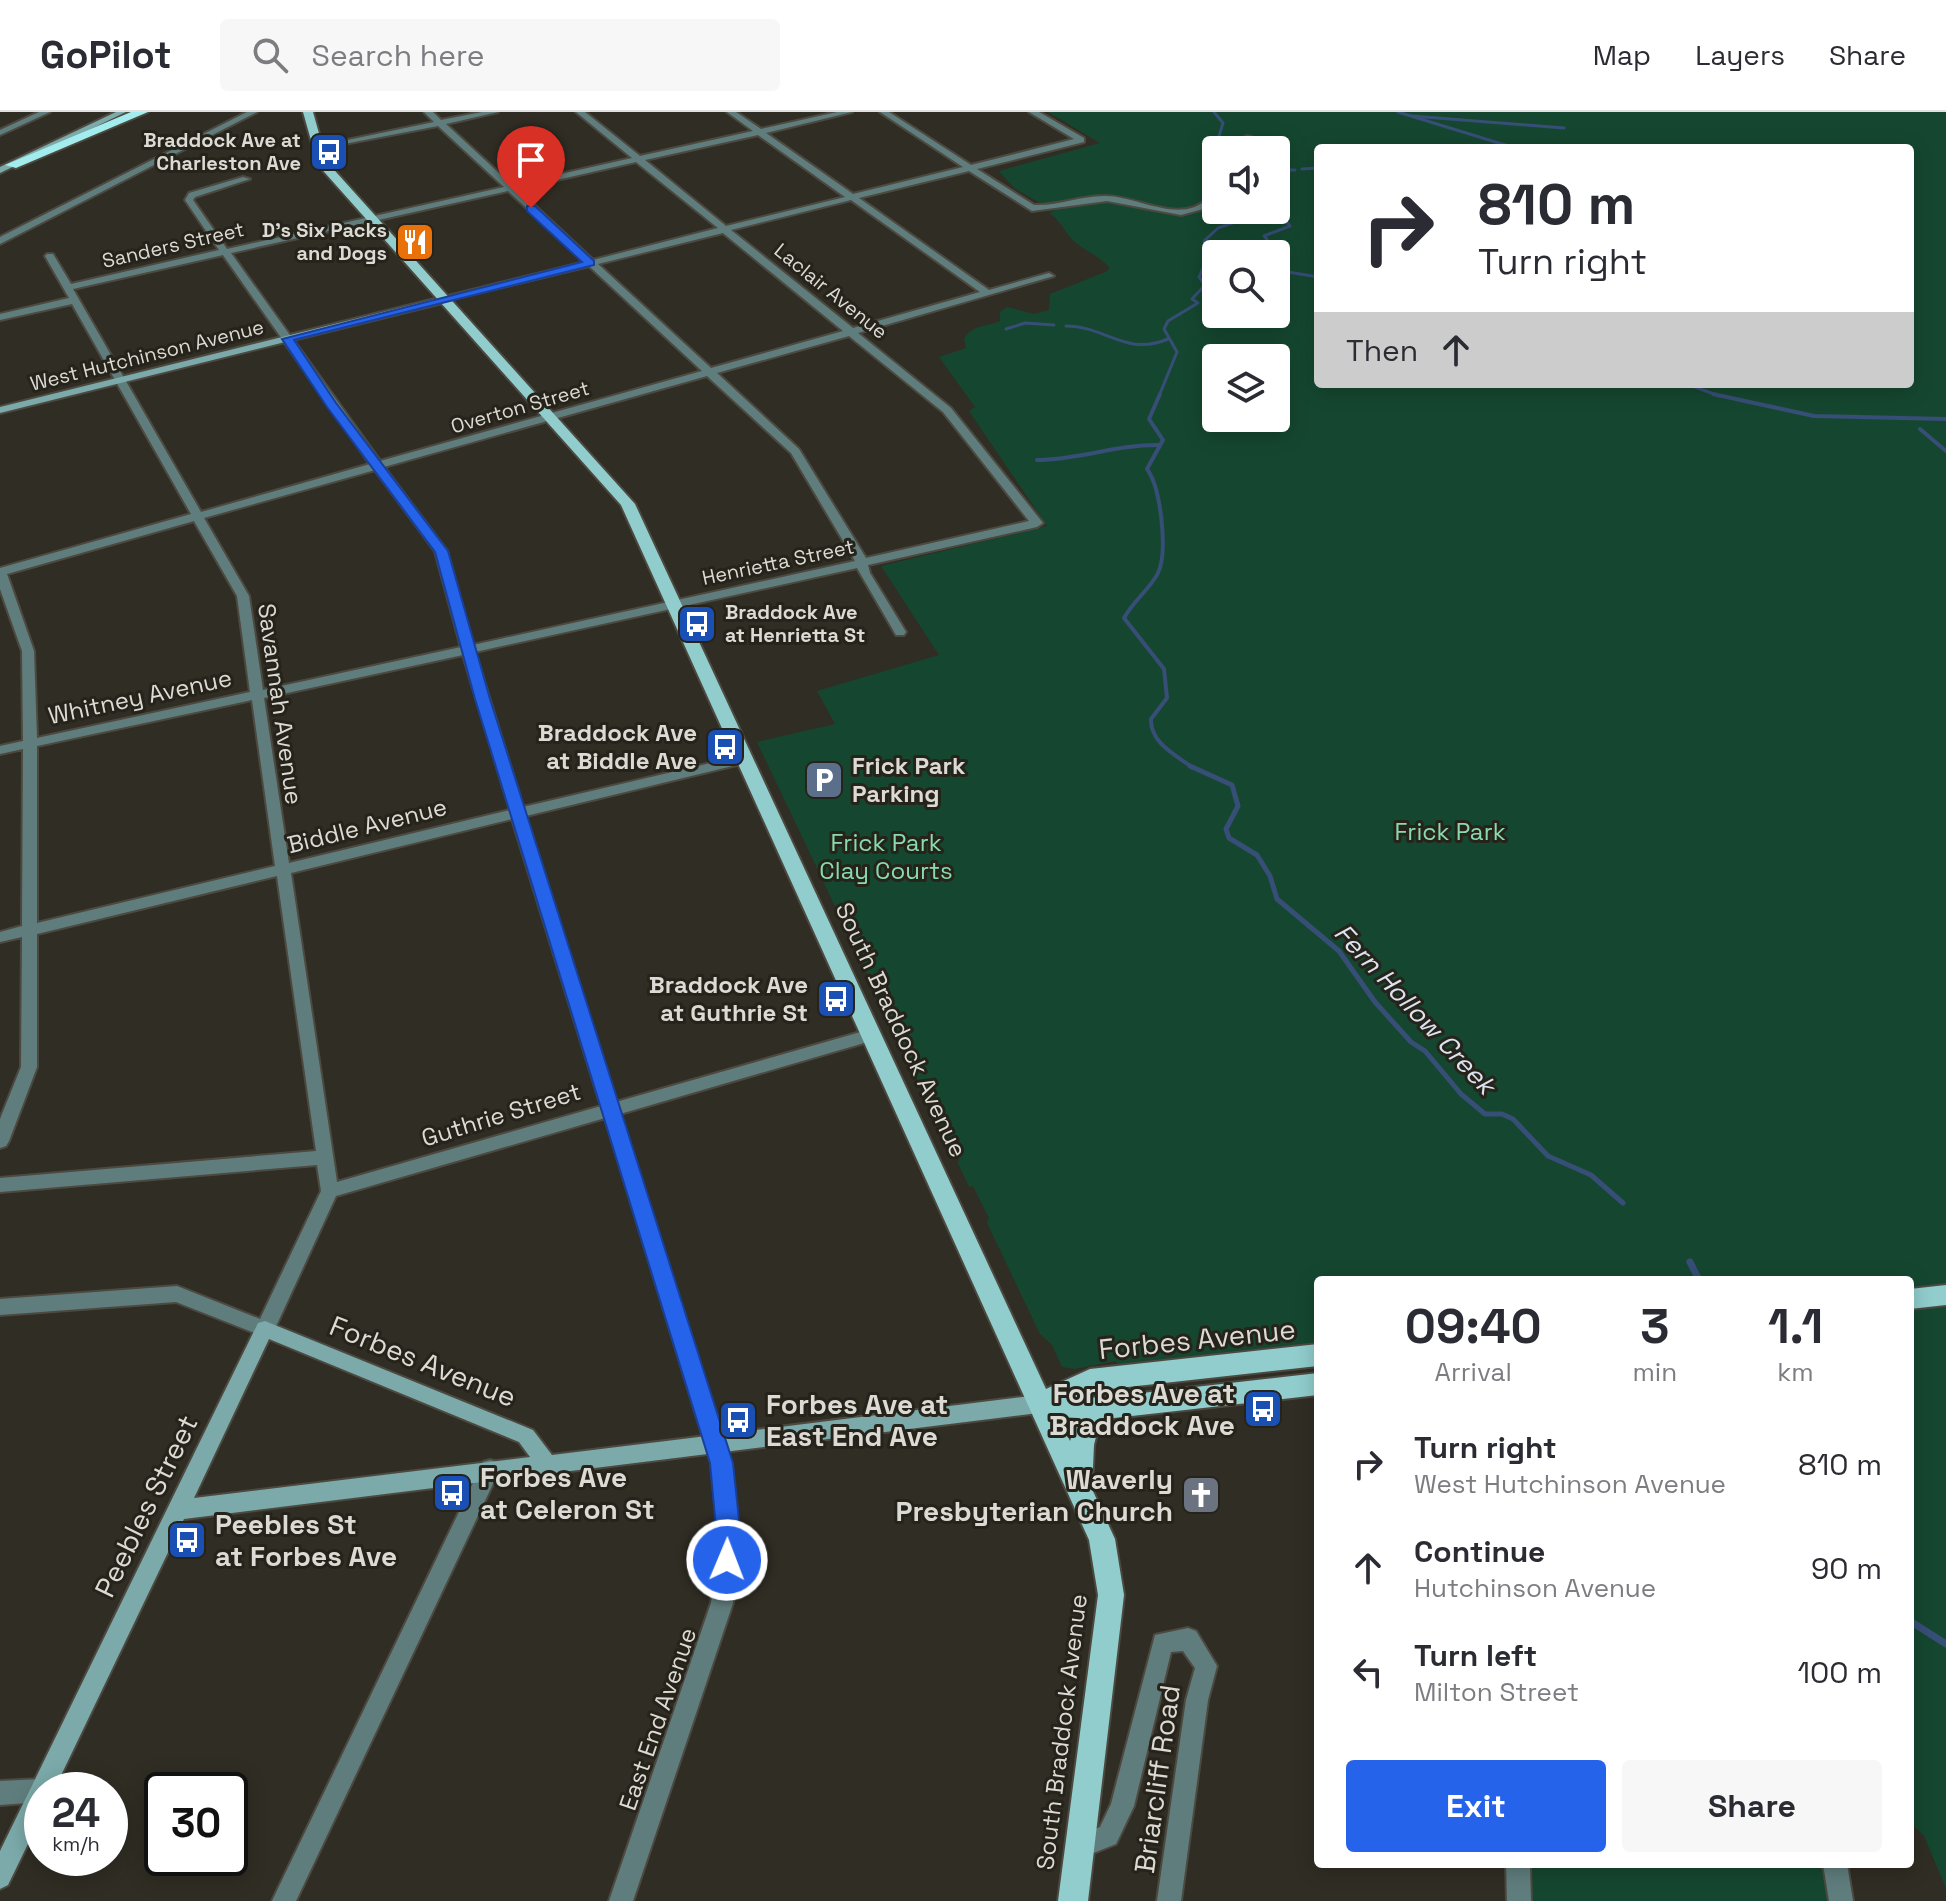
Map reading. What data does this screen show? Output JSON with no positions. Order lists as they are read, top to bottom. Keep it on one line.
{"streets":{"main road":["South Braddock Avenue","Forbes Avenue"],"street":["Sanders Street","Laclair Avenue","West Hutchinson Avenue","Overton Street","Henrietta Street","Whitney Avenue","Savannah Avenue","Biddle Avenue","Guthrie Street","Peebles Street","East End Avenue","Briarcliff Road"]},"crossings":[["Sanders Street","Laclair Avenue"],["Sanders Street","Savannah Avenue"],["Sanders Street","South Braddock Avenue"],["Sanders Street","East End Avenue"],["Laclair Avenue","Overton Street"],["Laclair Avenue","Henrietta Street"],["West Hutchinson Avenue","Savannah Avenue"],["West Hutchinson Avenue","South Braddock Avenue"],["West Hutchinson Avenue","East End Avenue"],["Overton Street","Savannah Avenue"],["Overton Street","South Braddock Avenue"],["Overton Street","East End Avenue"],["Henrietta Street","Whitney Avenue"],["Henrietta Street","South Braddock Avenue"],["Whitney Avenue","Savannah Avenue"],["Whitney Avenue","East End Avenue"],["Savannah Avenue","Biddle Avenue"],["Biddle Avenue","South Braddock Avenue"],["Biddle Avenue","East End Avenue"],["South Braddock Avenue","Guthrie Street"],["South Braddock Avenue","Forbes Avenue"],["South Braddock Avenue","Briarcliff Road"],["Guthrie Street","Peebles Street"],["Guthrie Street","East End Avenue"],["Forbes Avenue","Peebles Street"],["Forbes Avenue","East End Avenue"]],"water":["Fern Hollow Creek"],"parks":["Frick Park","Frick Park Clay Courts"],"places":{"bus stop":["Braddock Ave at Charleston Ave","Braddock Ave at Henrietta St","Braddock Ave at Biddle Ave","Braddock Ave at Guthrie St","Forbes Ave at Braddock Ave","Forbes Ave at East End Ave","Forbes Ave at Celeron St","Peebles St at Forbes Ave"],"restaurant":["D's Six Packs and Dogs"],"parking":["Frick Park Parking"],"church":["Waverly Presbyterian Church"]},"page":{"header":"GoPilot","search":"Search here","nav":["Map","Layers","Share"],"turn":["810 m","Turn right"],"then":"Then","eta":["09:40","Arrival","3","min","1.1","km"],"list":[{"name":"Turn right","note":"West Hutchinson Avenue","value":"810 m"},{"name":"Continue","note":"Hutchinson Avenue","value":"90 m"},{"name":"Turn left","note":"Milton Street","value":"100 m"}],"buttons":["Exit","Share"],"speed":"24 km/h","limit":"30"}}
